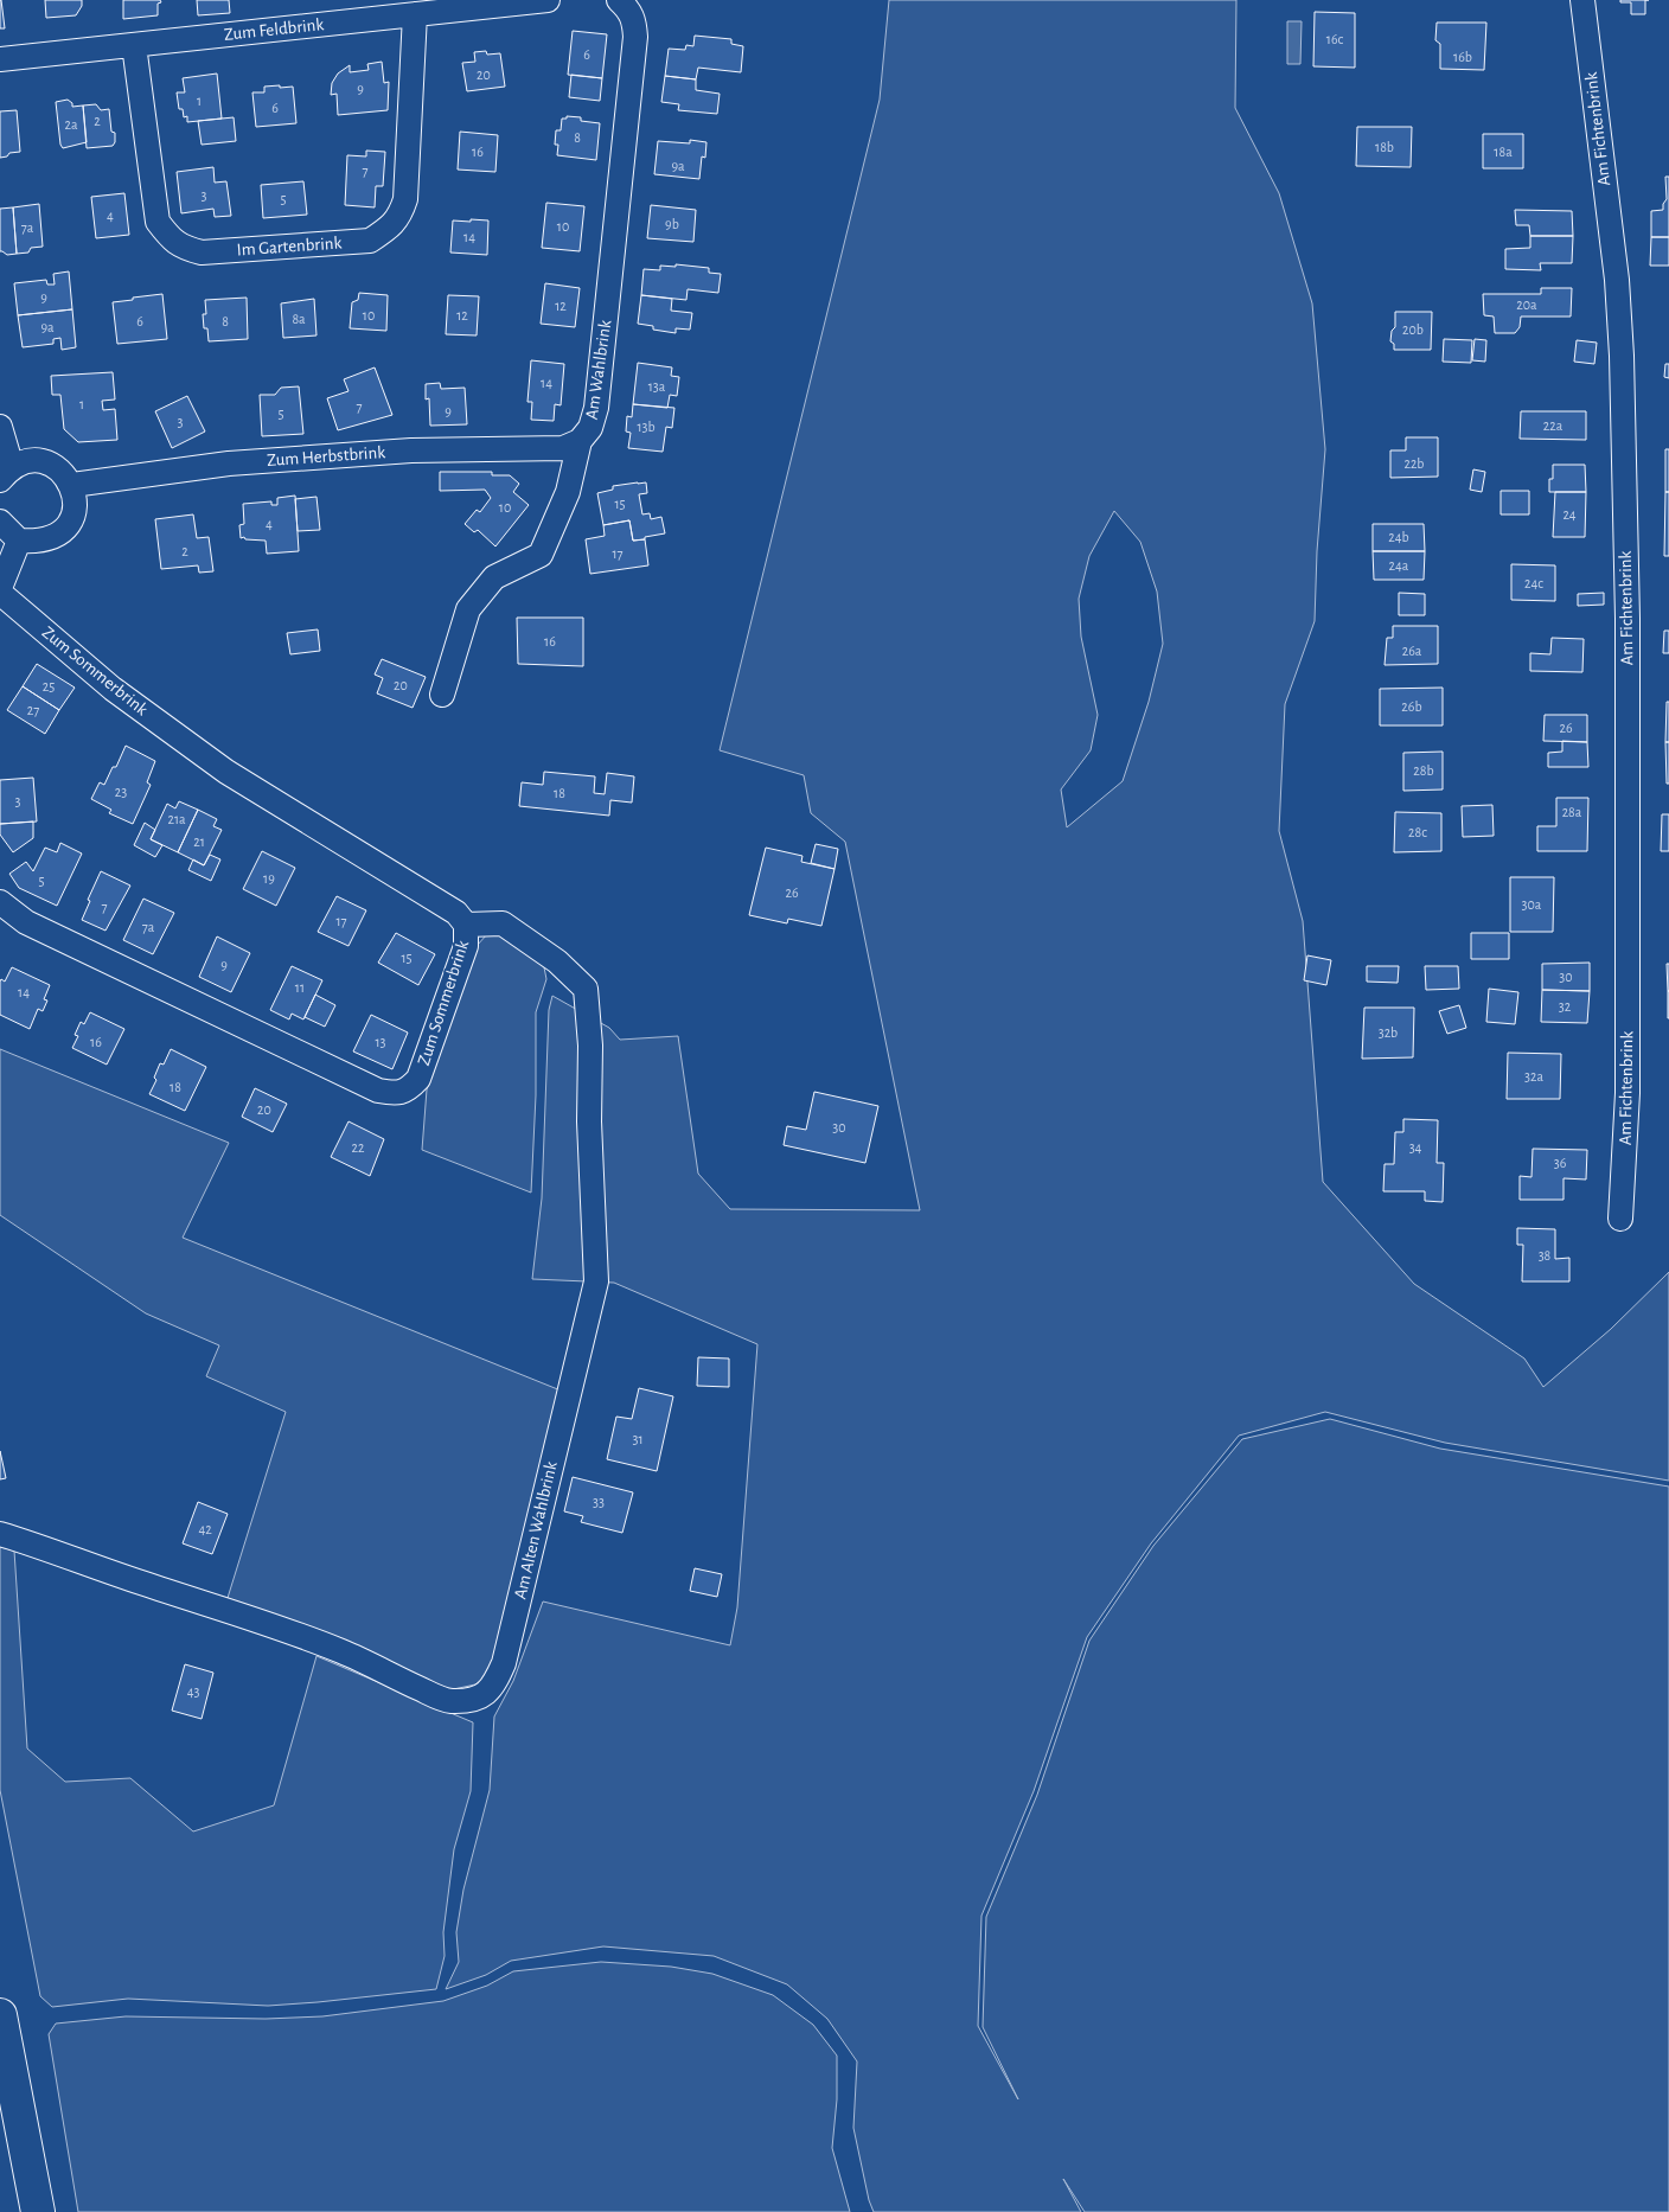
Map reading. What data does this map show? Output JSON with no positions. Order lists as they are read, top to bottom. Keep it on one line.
{"streets":{"street":["Zum Feldbrink","Am Fichtenbrink","Im Gartenbrink","Am Wahlbrink","Zum Herbstbrink","Zum Sommerbrink","Am Alten Wahlbrink"]},"crossings":[["Zum Feldbrink","Im Gartenbrink"],["Am Wahlbrink","Zum Herbstbrink"],["Zum Sommerbrink","Am Alten Wahlbrink"]],"house_numbers":["16c","6","16b","20","9","1","6","2","2a","8","18b","16","18a","9a","7","3","5","4","9b","10","7a","14","9","20a","12","10","12","8a","6","8","9a","20b","14","13a","1","7","9","5","3","22a","13b","22b","15","10","24","4","24b","2","17","24a","24c","16","26a","20","25","26b","27","26","28b","23","18","3","28a","21a","28c","21","19","5","26","30a","7","17","7a","15","9","30","11","14","32","32b","16","13","32a","18","20","30","22","34","36","38","31","33","42","43"]}
